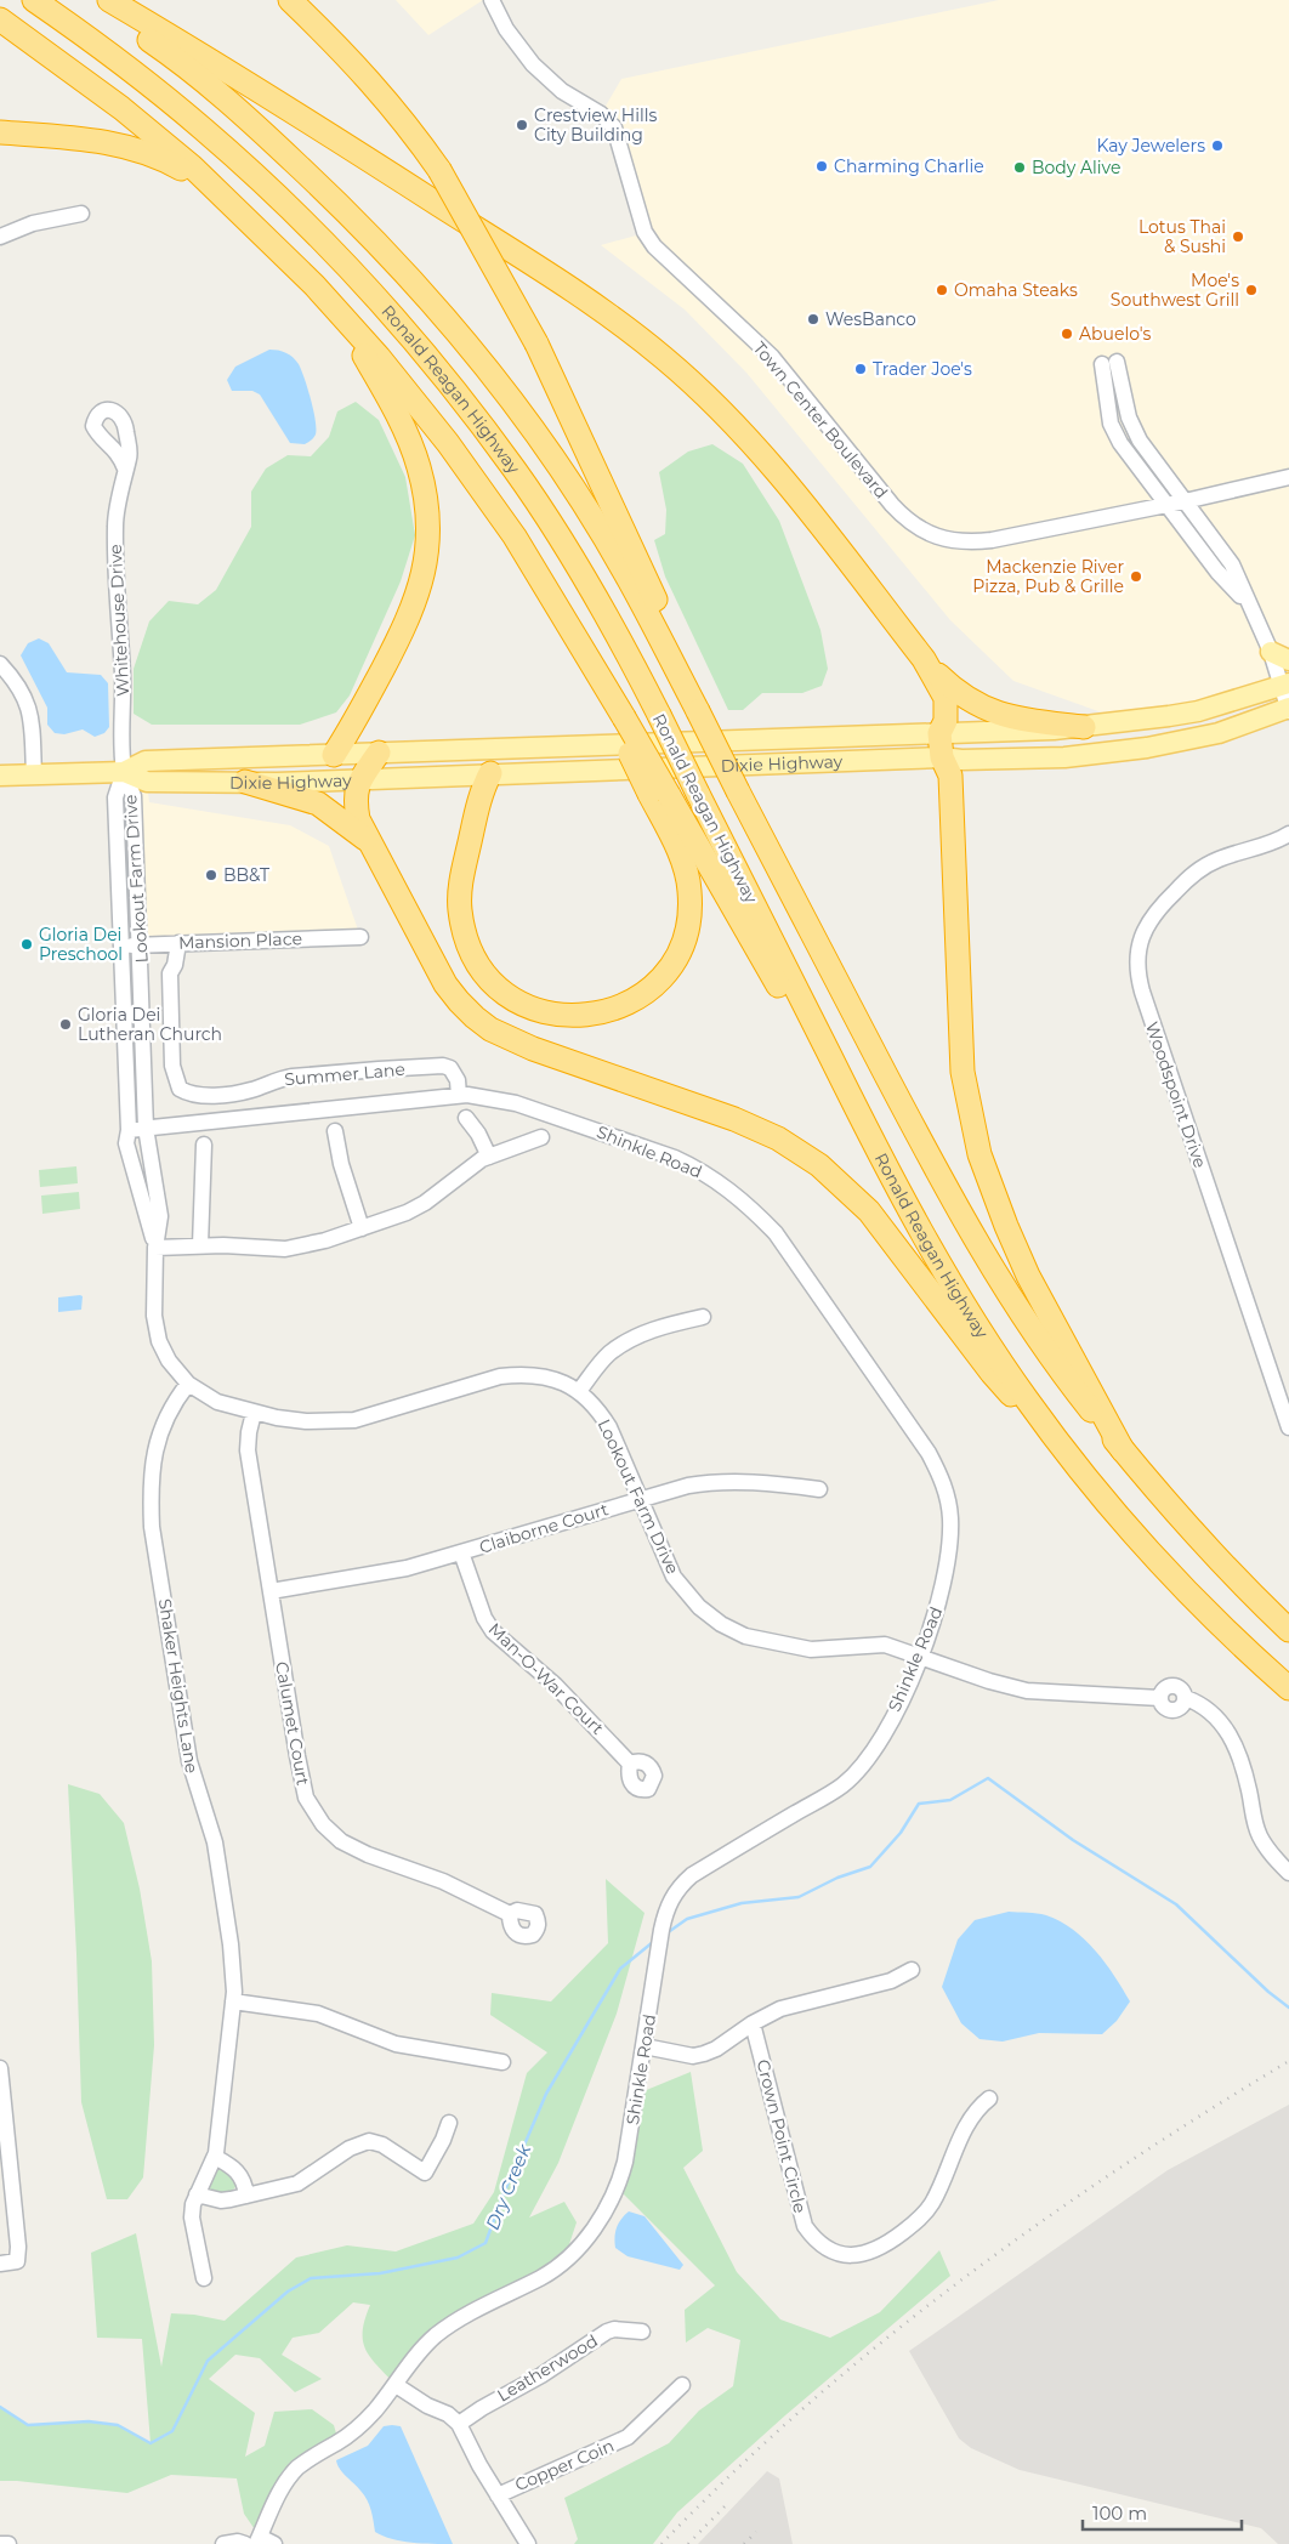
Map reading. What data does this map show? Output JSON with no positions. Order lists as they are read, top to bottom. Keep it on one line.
{"streets":{"highway":["Ronald Reagan Highway"],"main road":["Dixie Highway"],"street":["Town Center Boulevard","Whitehouse Drive","Lookout Farm Drive","Mansion Place","Summer Lane","Woodspoint Drive","Shinkle Road","Claiborne Court","Man-O-War Court","Shaker Heights Lane","Calumet Court","Crown Point Circle","Leatherwood","Copper Coin"]},"crossings":[["Whitehouse Drive","Dixie Highway"],["Whitehouse Drive","Lookout Farm Drive"],["Dixie Highway","Lookout Farm Drive"],["Lookout Farm Drive","Mansion Place"],["Lookout Farm Drive","Shinkle Road"],["Lookout Farm Drive","Claiborne Court"],["Lookout Farm Drive","Shaker Heights Lane"],["Lookout Farm Drive","Calumet Court"],["Mansion Place","Summer Lane"],["Summer Lane","Shinkle Road"],["Claiborne Court","Man-O-War Court"],["Claiborne Court","Calumet Court"]],"water":["Dry Creek"],"places":["Crestview Hills City Building","Kay Jewelers","Charming Charlie","Body Alive","Lotus Thai & Sushi","Omaha Steaks","Moe's Southwest Grill","WesBanco","Abuelo's","Trader Joe's","Mackenzie River Pizza, Pub & Grille","BB&T","Gloria Dei Preschool","Gloria Dei Lutheran Church"],"scale_bar":"100 m"}
